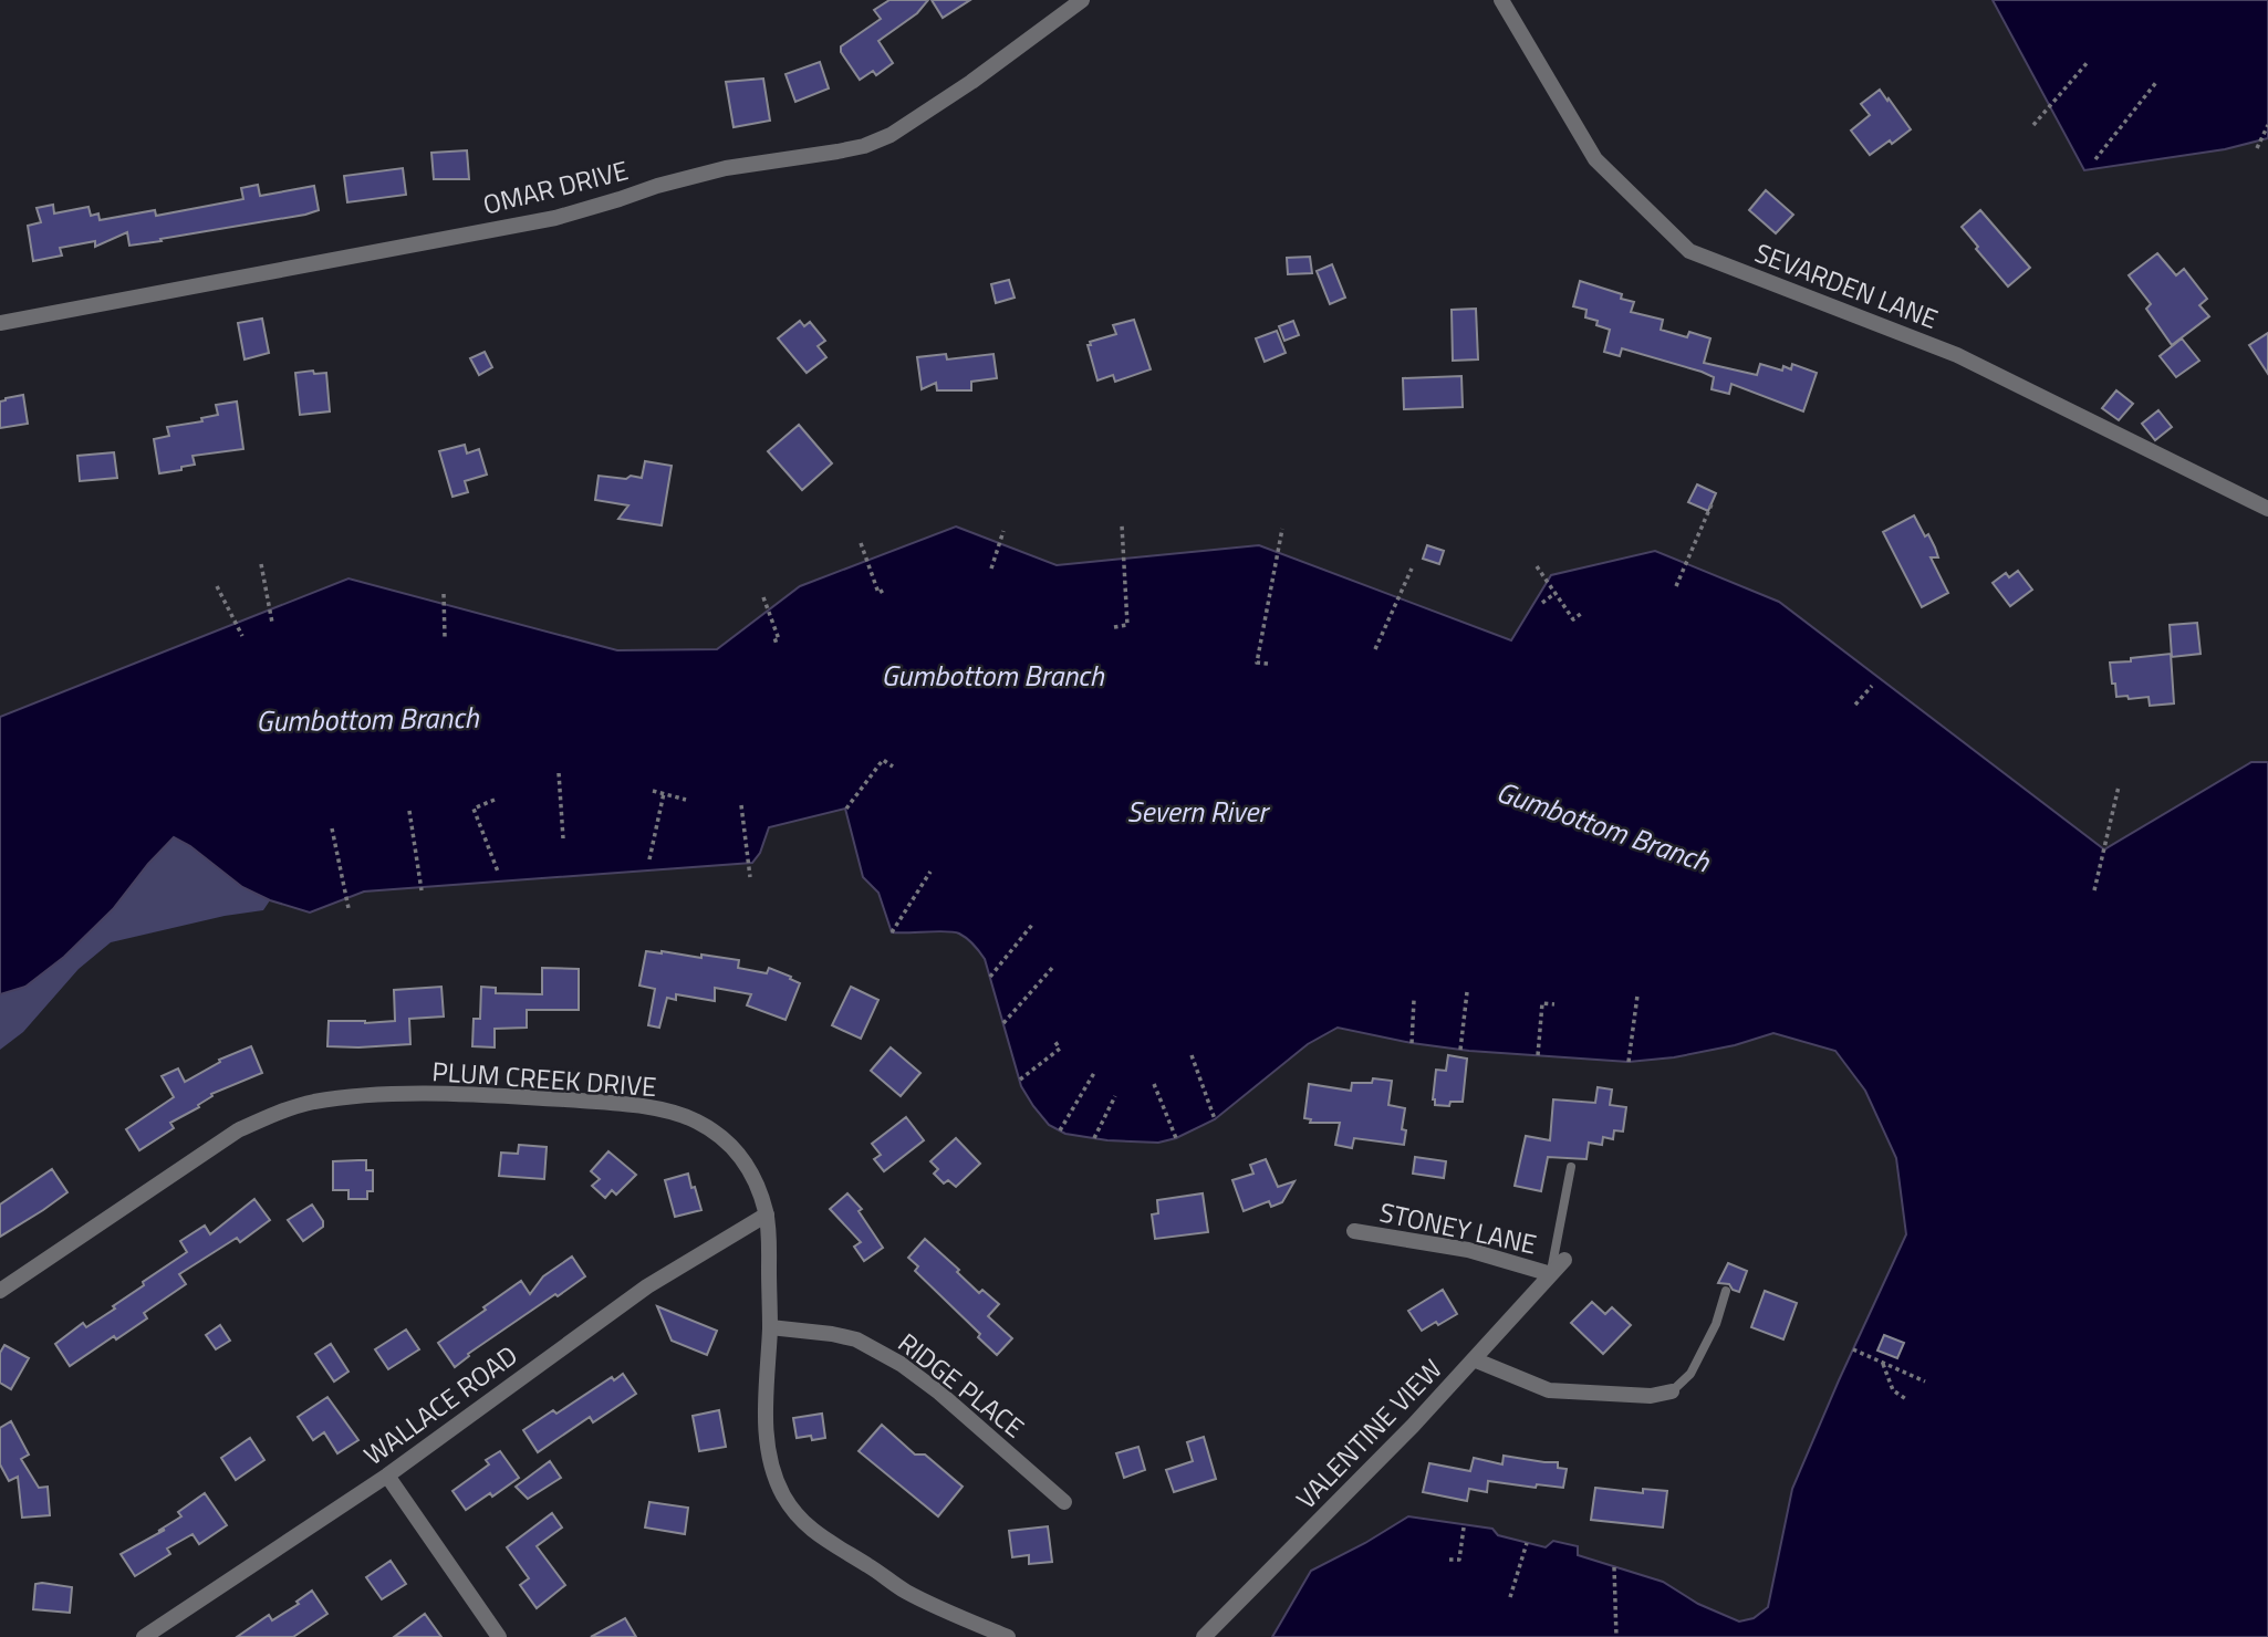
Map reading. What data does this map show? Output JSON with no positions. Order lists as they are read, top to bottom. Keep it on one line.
{"streets":{"street":["OMAR DRIVE","SEVARDEN LANE","PLUM CREEK DRIVE","STONEY LANE","RIDGE PLACE","WALLACE ROAD","VALENTINE VIEW"]},"crossings":[["PLUM CREEK DRIVE","RIDGE PLACE"],["PLUM CREEK DRIVE","WALLACE ROAD"],["STONEY LANE","VALENTINE VIEW"]],"water":["Gumbottom Branch","Severn River"]}
